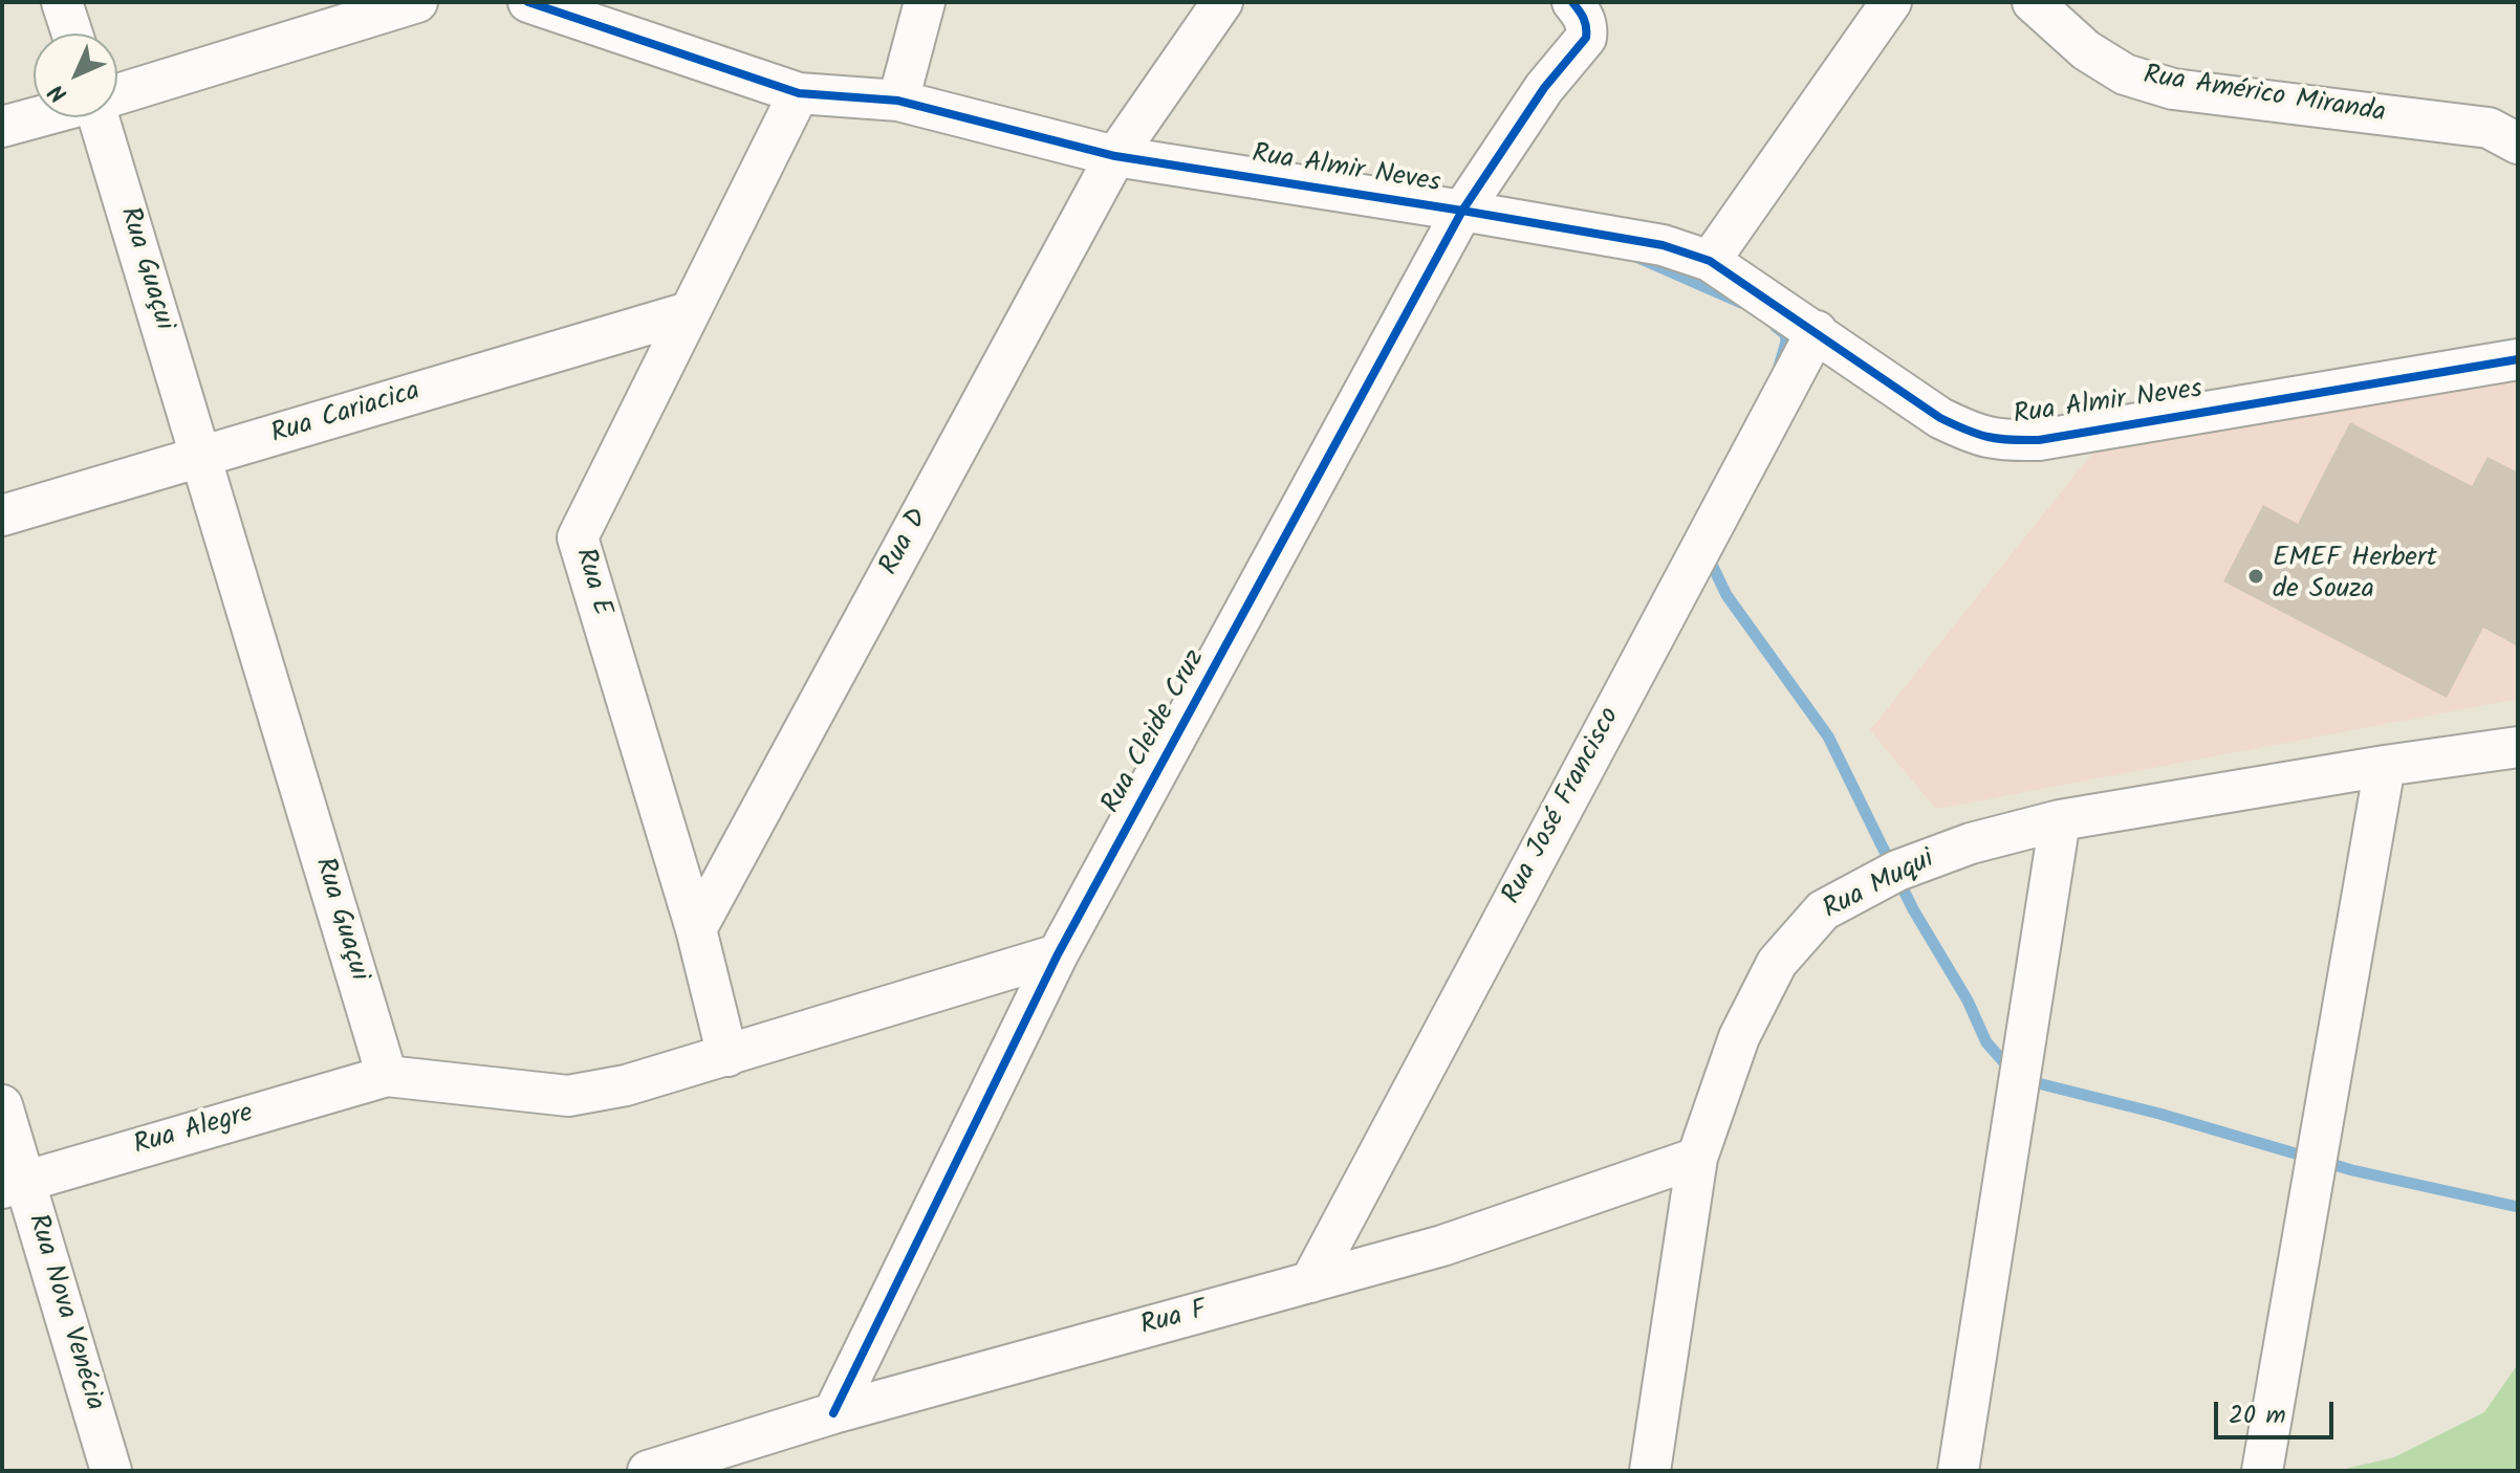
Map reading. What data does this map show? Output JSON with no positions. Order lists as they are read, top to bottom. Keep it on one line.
{"streets":{"street":["Rua Américo Miranda","Rua Almir Neves","Rua Guaçui","Rua Cariacica","Rua D","Rua E","Rua Cleide Cruz","Rua José Francisco","Rua Muqui","Rua Alegre","Rua Nova Venécia","Rua F"]},"crossings":[["Rua Almir Neves","Rua D"],["Rua Almir Neves","Rua E"],["Rua Almir Neves","Rua Cleide Cruz"],["Rua Almir Neves","Rua José Francisco"],["Rua Guaçui","Rua Cariacica"],["Rua Guaçui","Rua Alegre"],["Rua Cariacica","Rua E"],["Rua D","Rua E"],["Rua Cleide Cruz","Rua F"],["Rua José Francisco","Rua F"],["Rua Muqui","Rua F"],["Rua Alegre","Rua Nova Venécia"]],"places":["EMEF Herbert de Souza"],"scale_bar":"20 m","north":"bottom left"}
